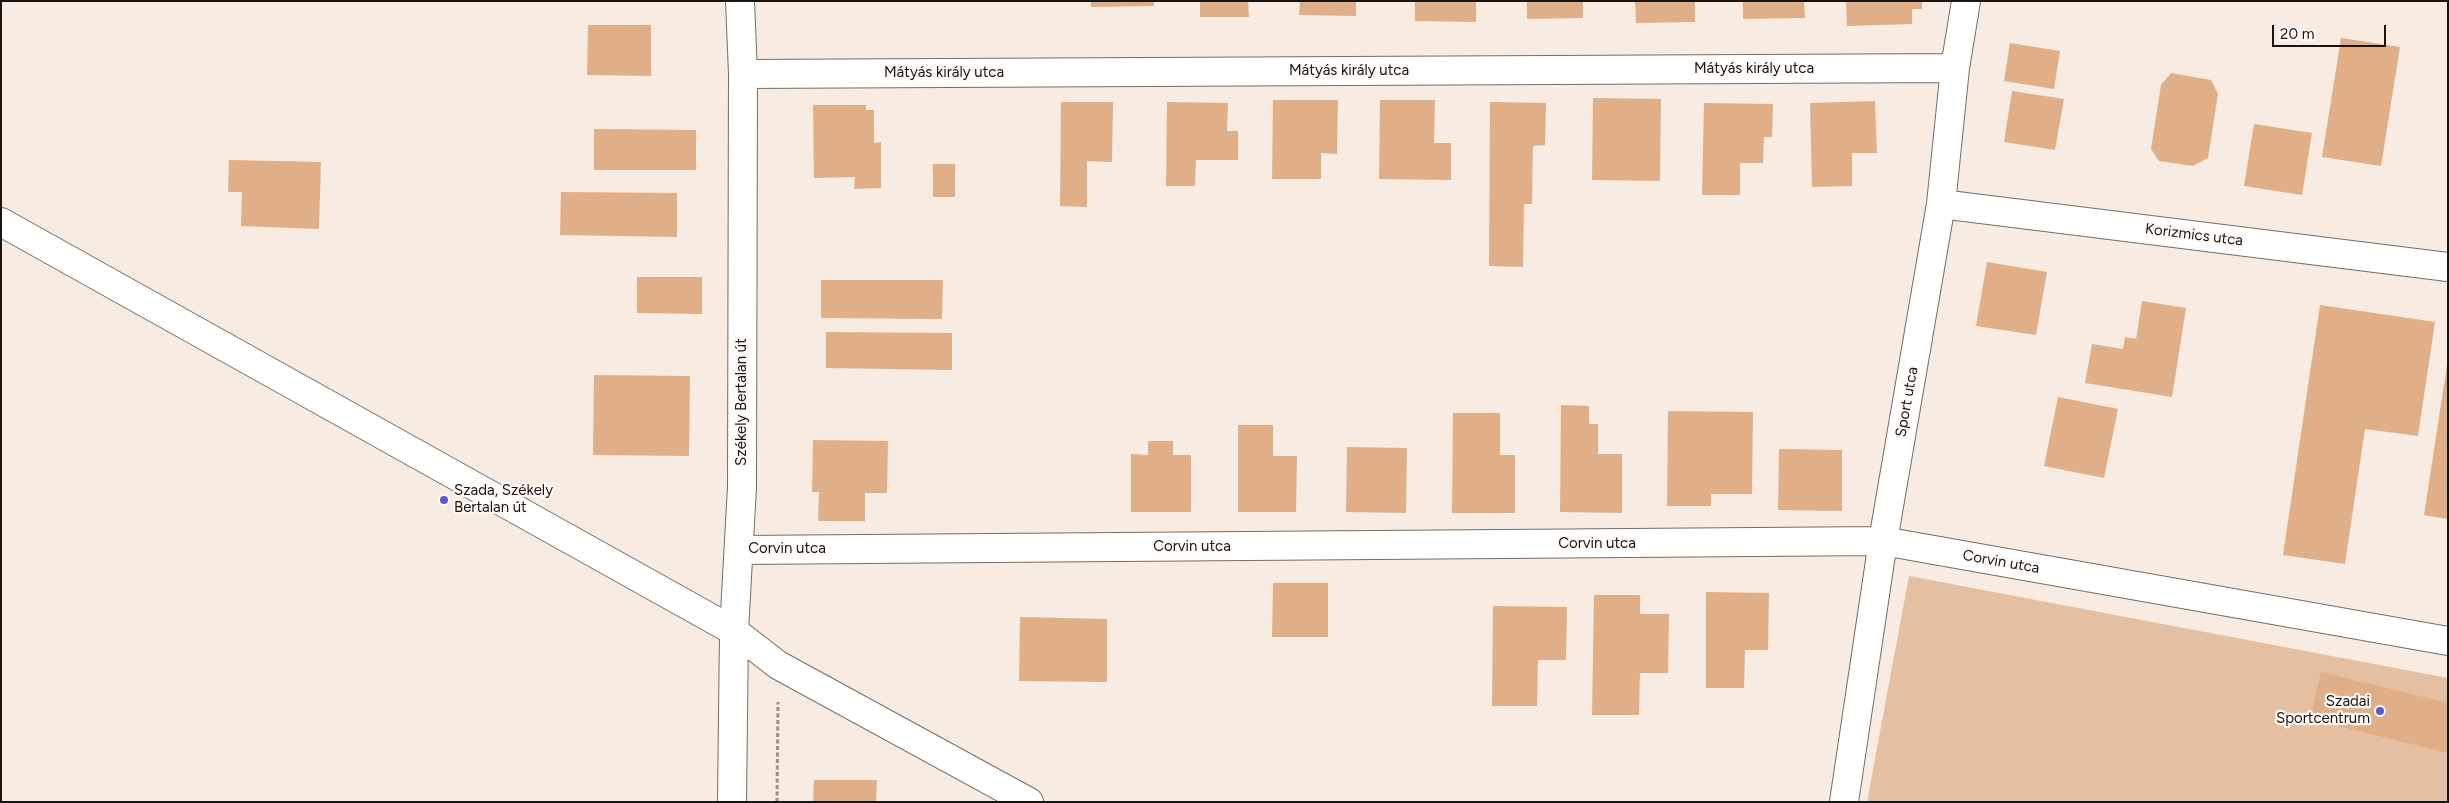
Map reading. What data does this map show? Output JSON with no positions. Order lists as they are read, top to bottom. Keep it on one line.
{"streets":{"street":["Mátyás király utca","Korizmics utca","Székely Bertalan út","Sport utca","Corvin utca"]},"crossings":[["Mátyás király utca","Székely Bertalan út"],["Mátyás király utca","Sport utca"],["Korizmics utca","Sport utca"],["Székely Bertalan út","Corvin utca"],["Sport utca","Corvin utca"]],"places":["Szada, Székely Bertalan út","Szadai Sportcentrum"],"scale_bar":"20 m"}
